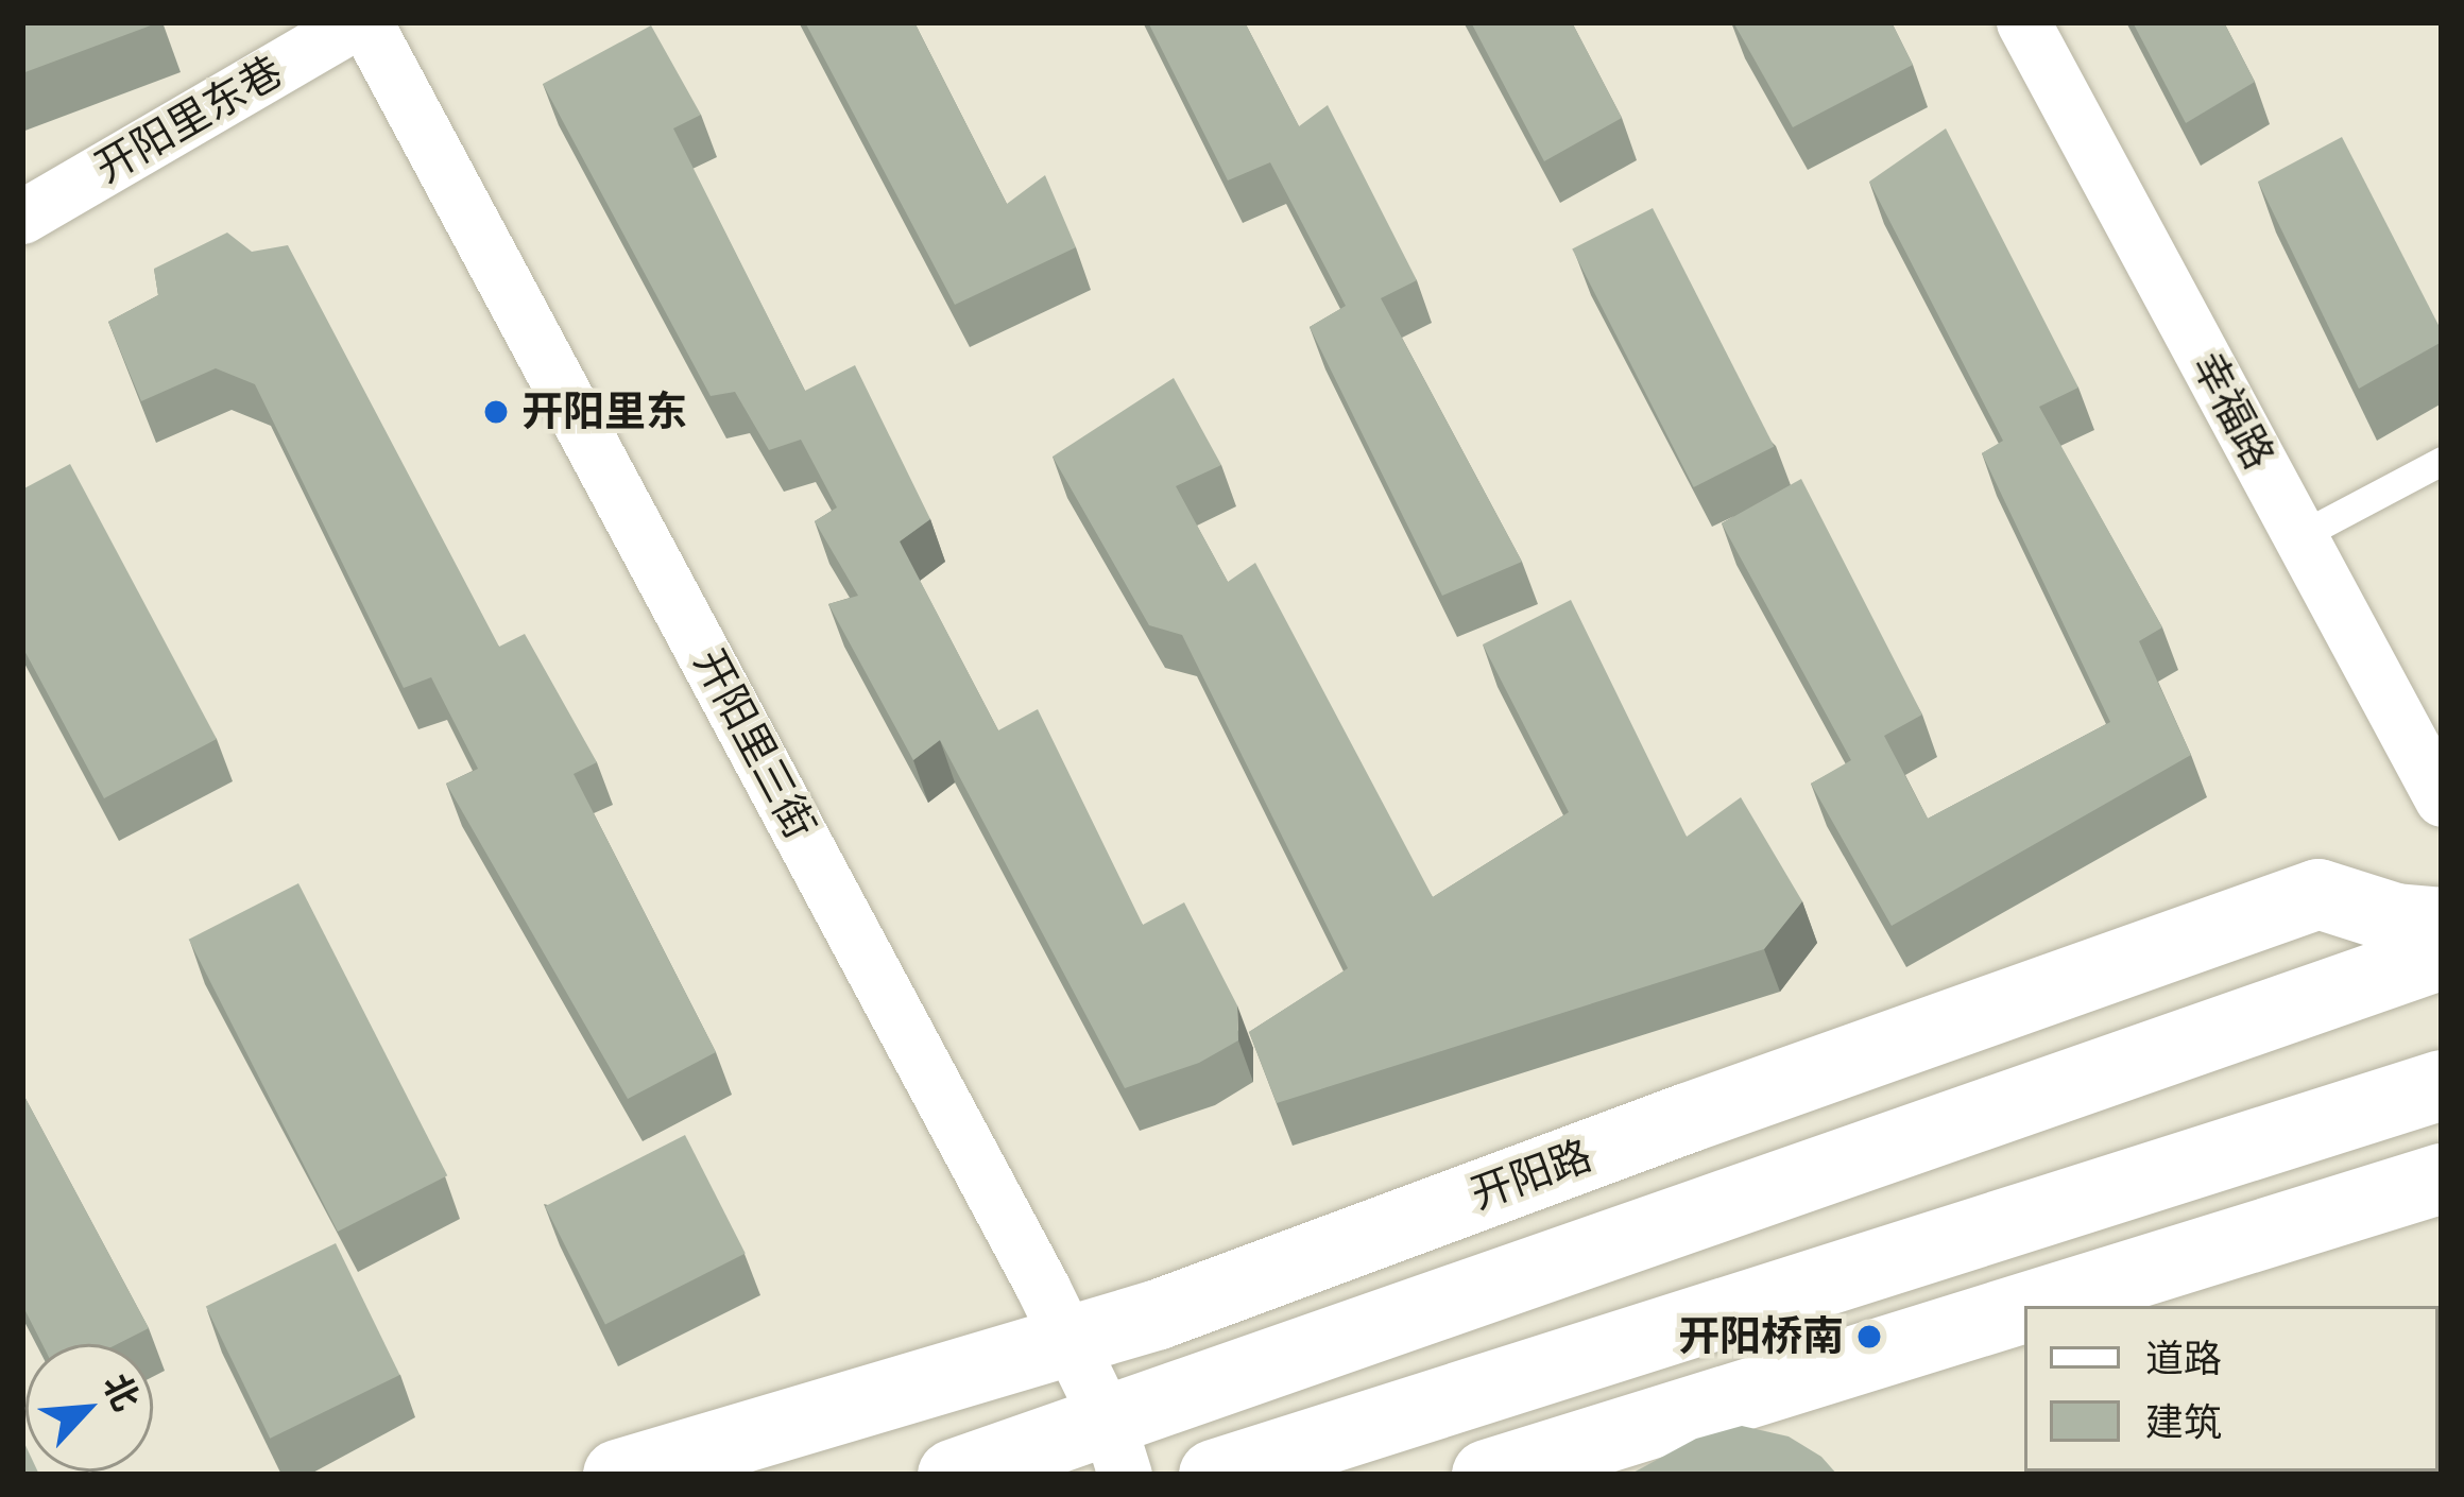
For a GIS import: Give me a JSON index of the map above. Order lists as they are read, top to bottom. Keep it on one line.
{"streets":{"street":["开阳里东巷","幸福路","开阳里三街","开阳路"]},"crossings":[["开阳里三街","开阳路"]],"places":["开阳里东","开阳桥南"],"legend":["道路","建筑"],"north":"top right"}
